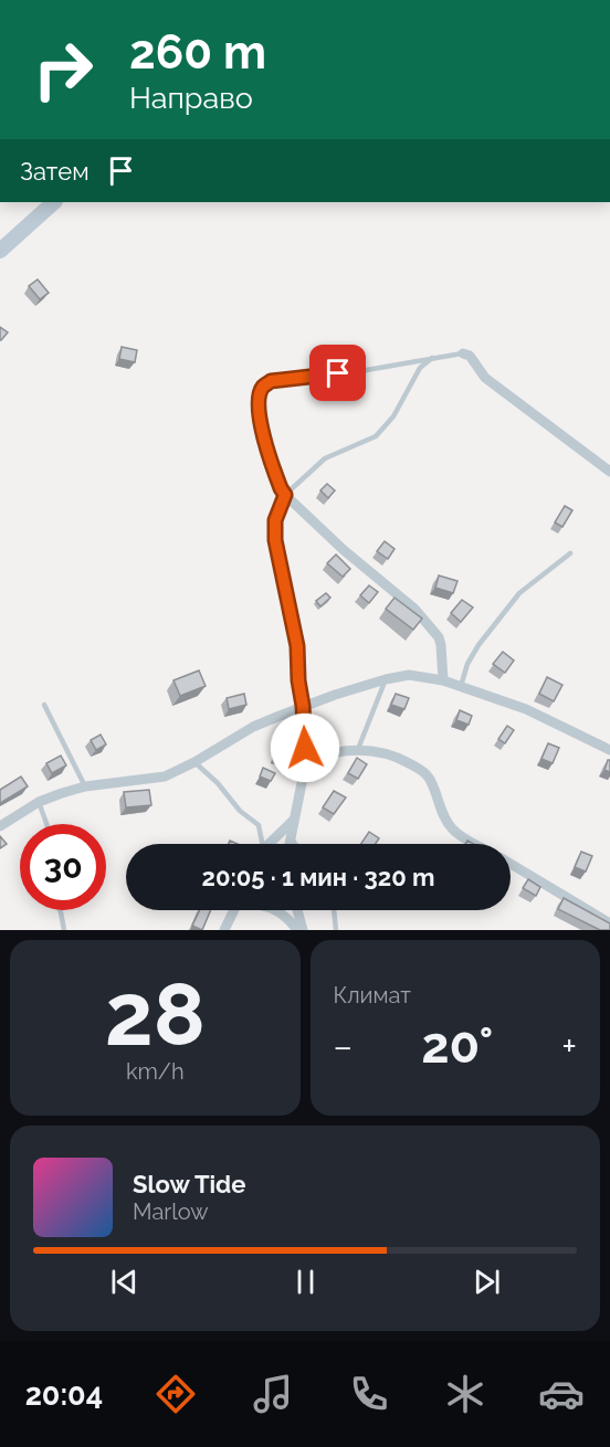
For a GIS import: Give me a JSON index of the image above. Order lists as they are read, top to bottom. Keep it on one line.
{"page":{"turn":["260 m","Направо"],"then":"Затем","limit":"30","trip":"20:05 · 1 мин · 320 m","tile":[["28","km/h"],"Климат"],"heat":["−","20°","+"],"song":["Slow Tide","Marlow"],"tabs":"20:04"}}
